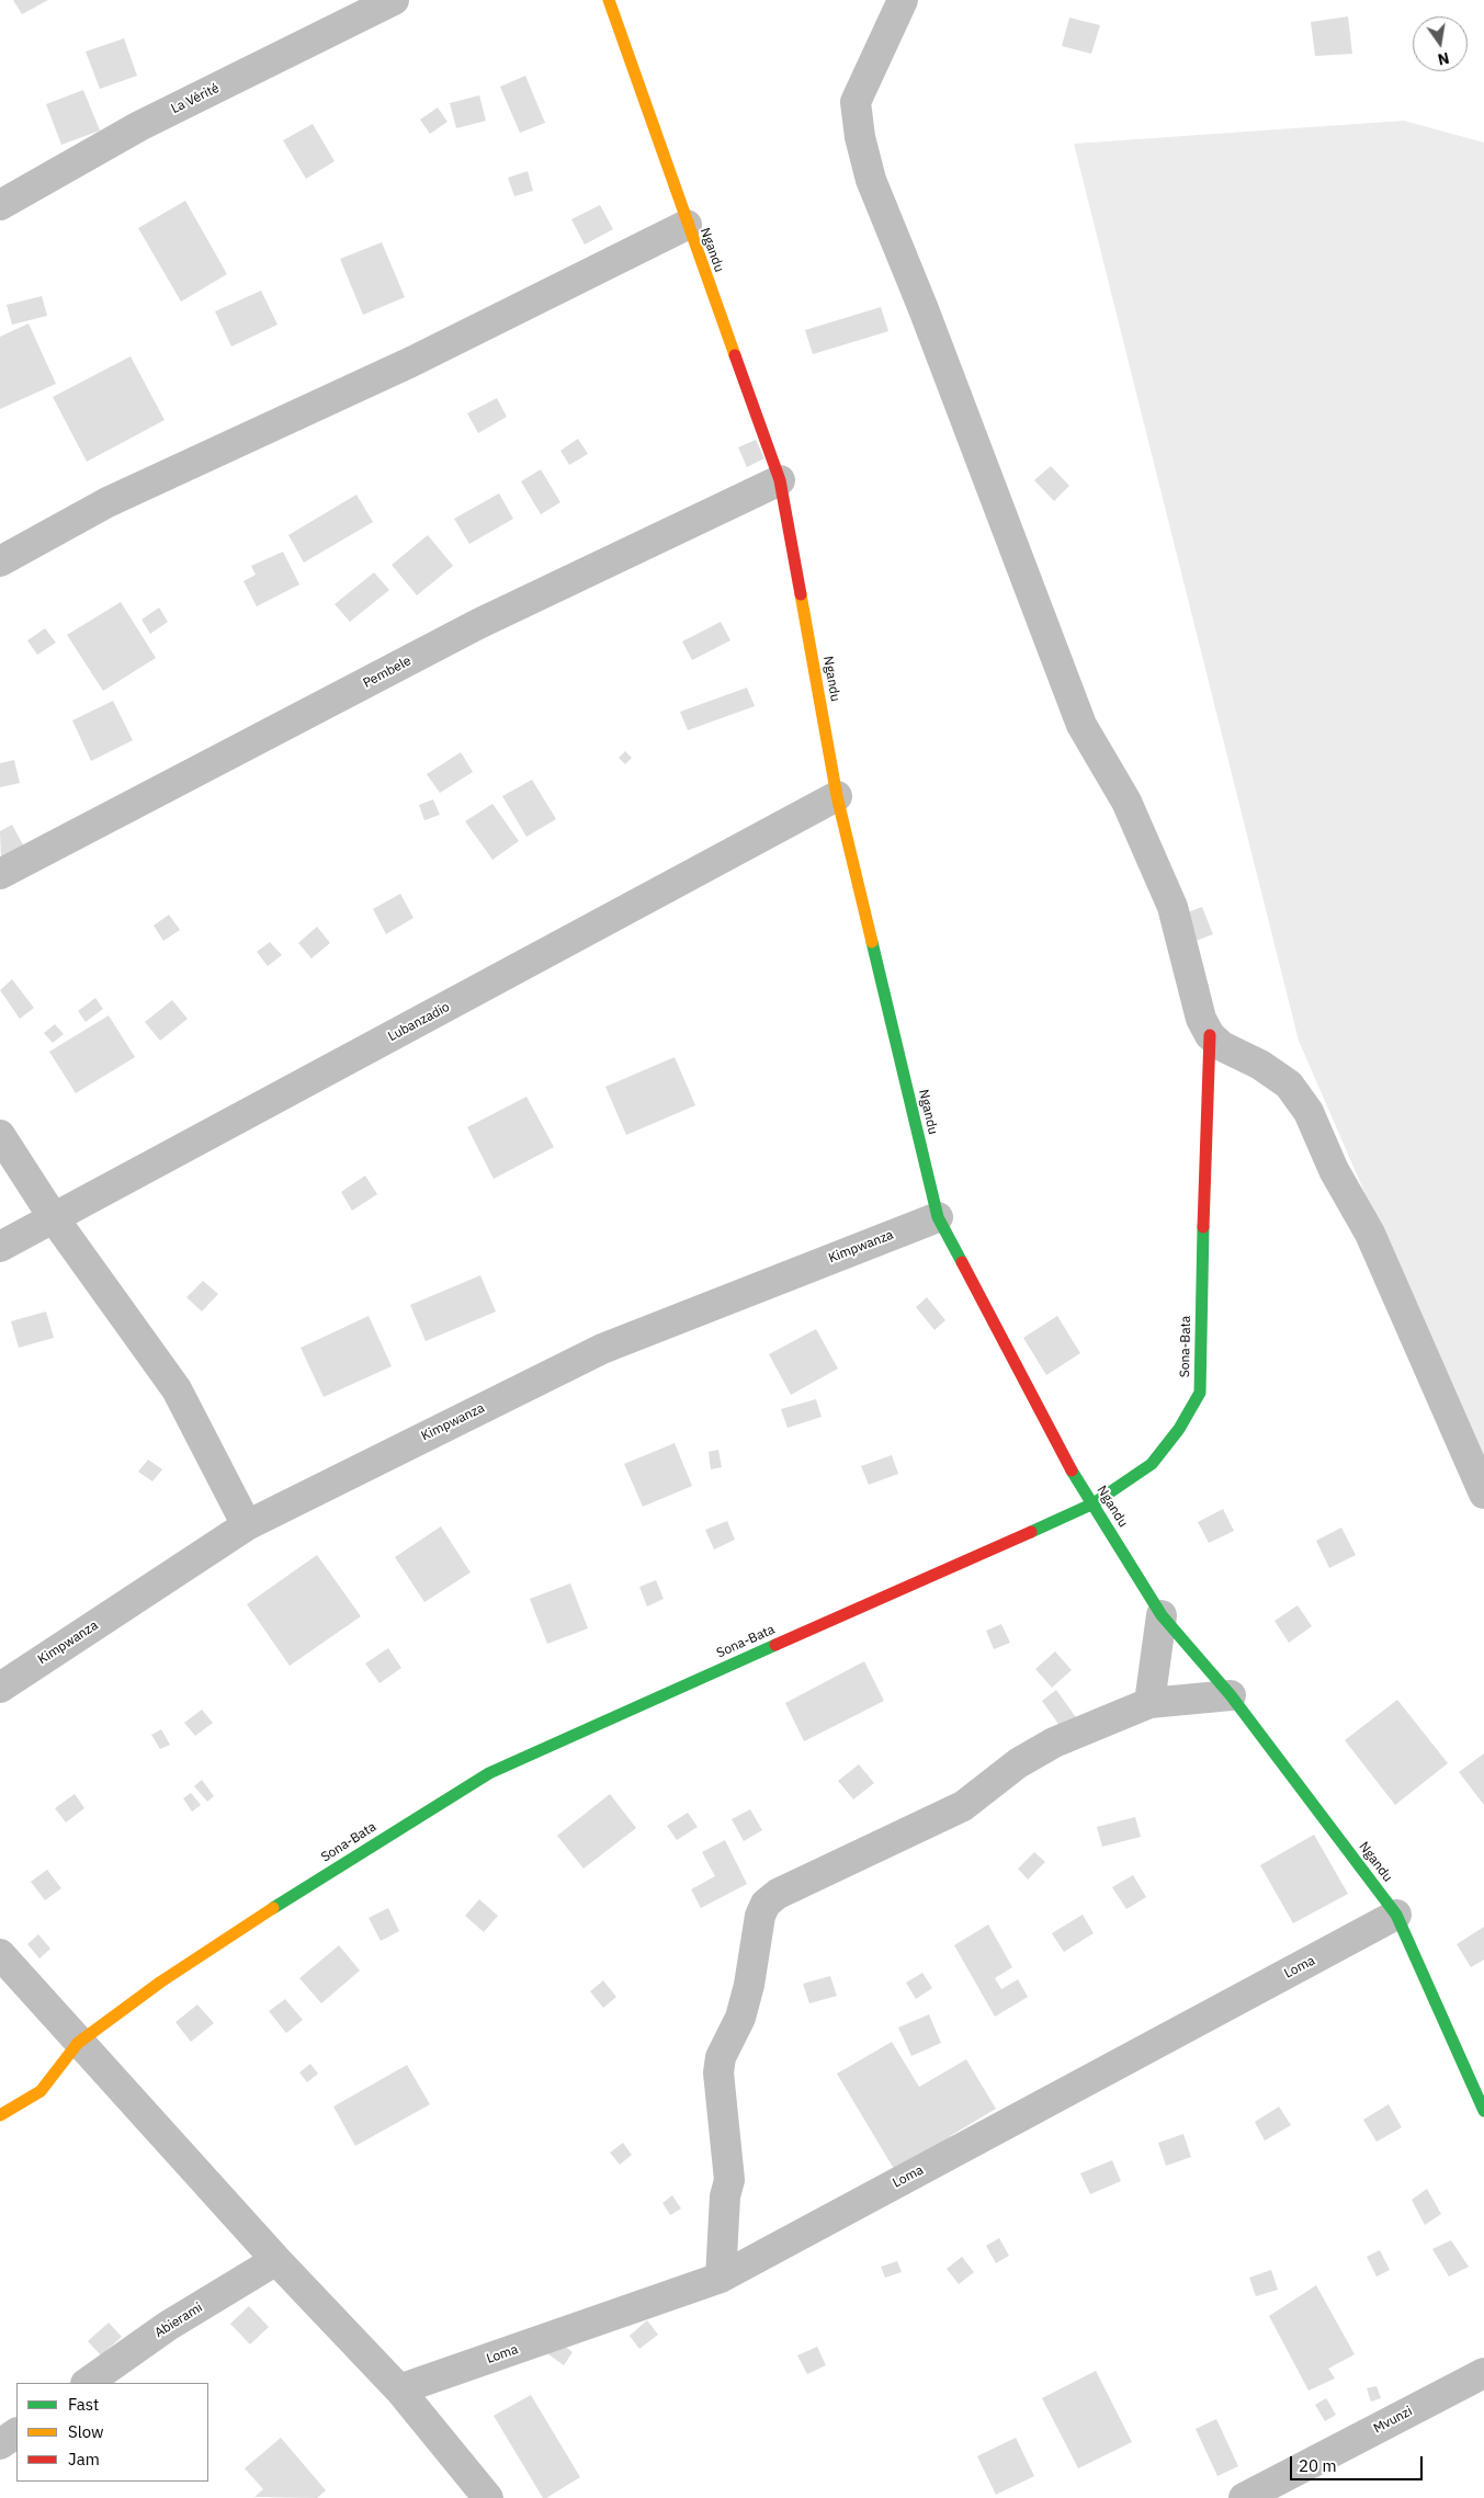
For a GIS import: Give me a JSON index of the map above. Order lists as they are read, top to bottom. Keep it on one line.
{"streets":{"street":["La Vérité","Ngandu","Pembele","Lubanzadio","Kimpwanza","Sona-Bata","Loma","Abierami","Mvunzi"]},"crossings":[["Ngandu","Pembele"],["Ngandu","Lubanzadio"],["Ngandu","Kimpwanza"],["Ngandu","Sona-Bata"],["Ngandu","Loma"]],"legend":["Fast","Slow","Jam"],"scale_bar":"20 m","north":"bottom"}
